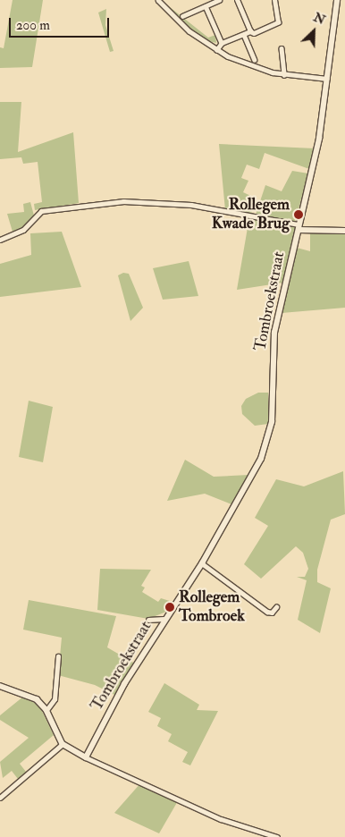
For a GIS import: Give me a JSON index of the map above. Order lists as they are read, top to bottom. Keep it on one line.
{"streets":{"street":["Tombroekstraat"]},"places":["Rollegem Kwade Brug","Rollegem Tombroek"],"scale_bar":"200 m","north":"top right"}
